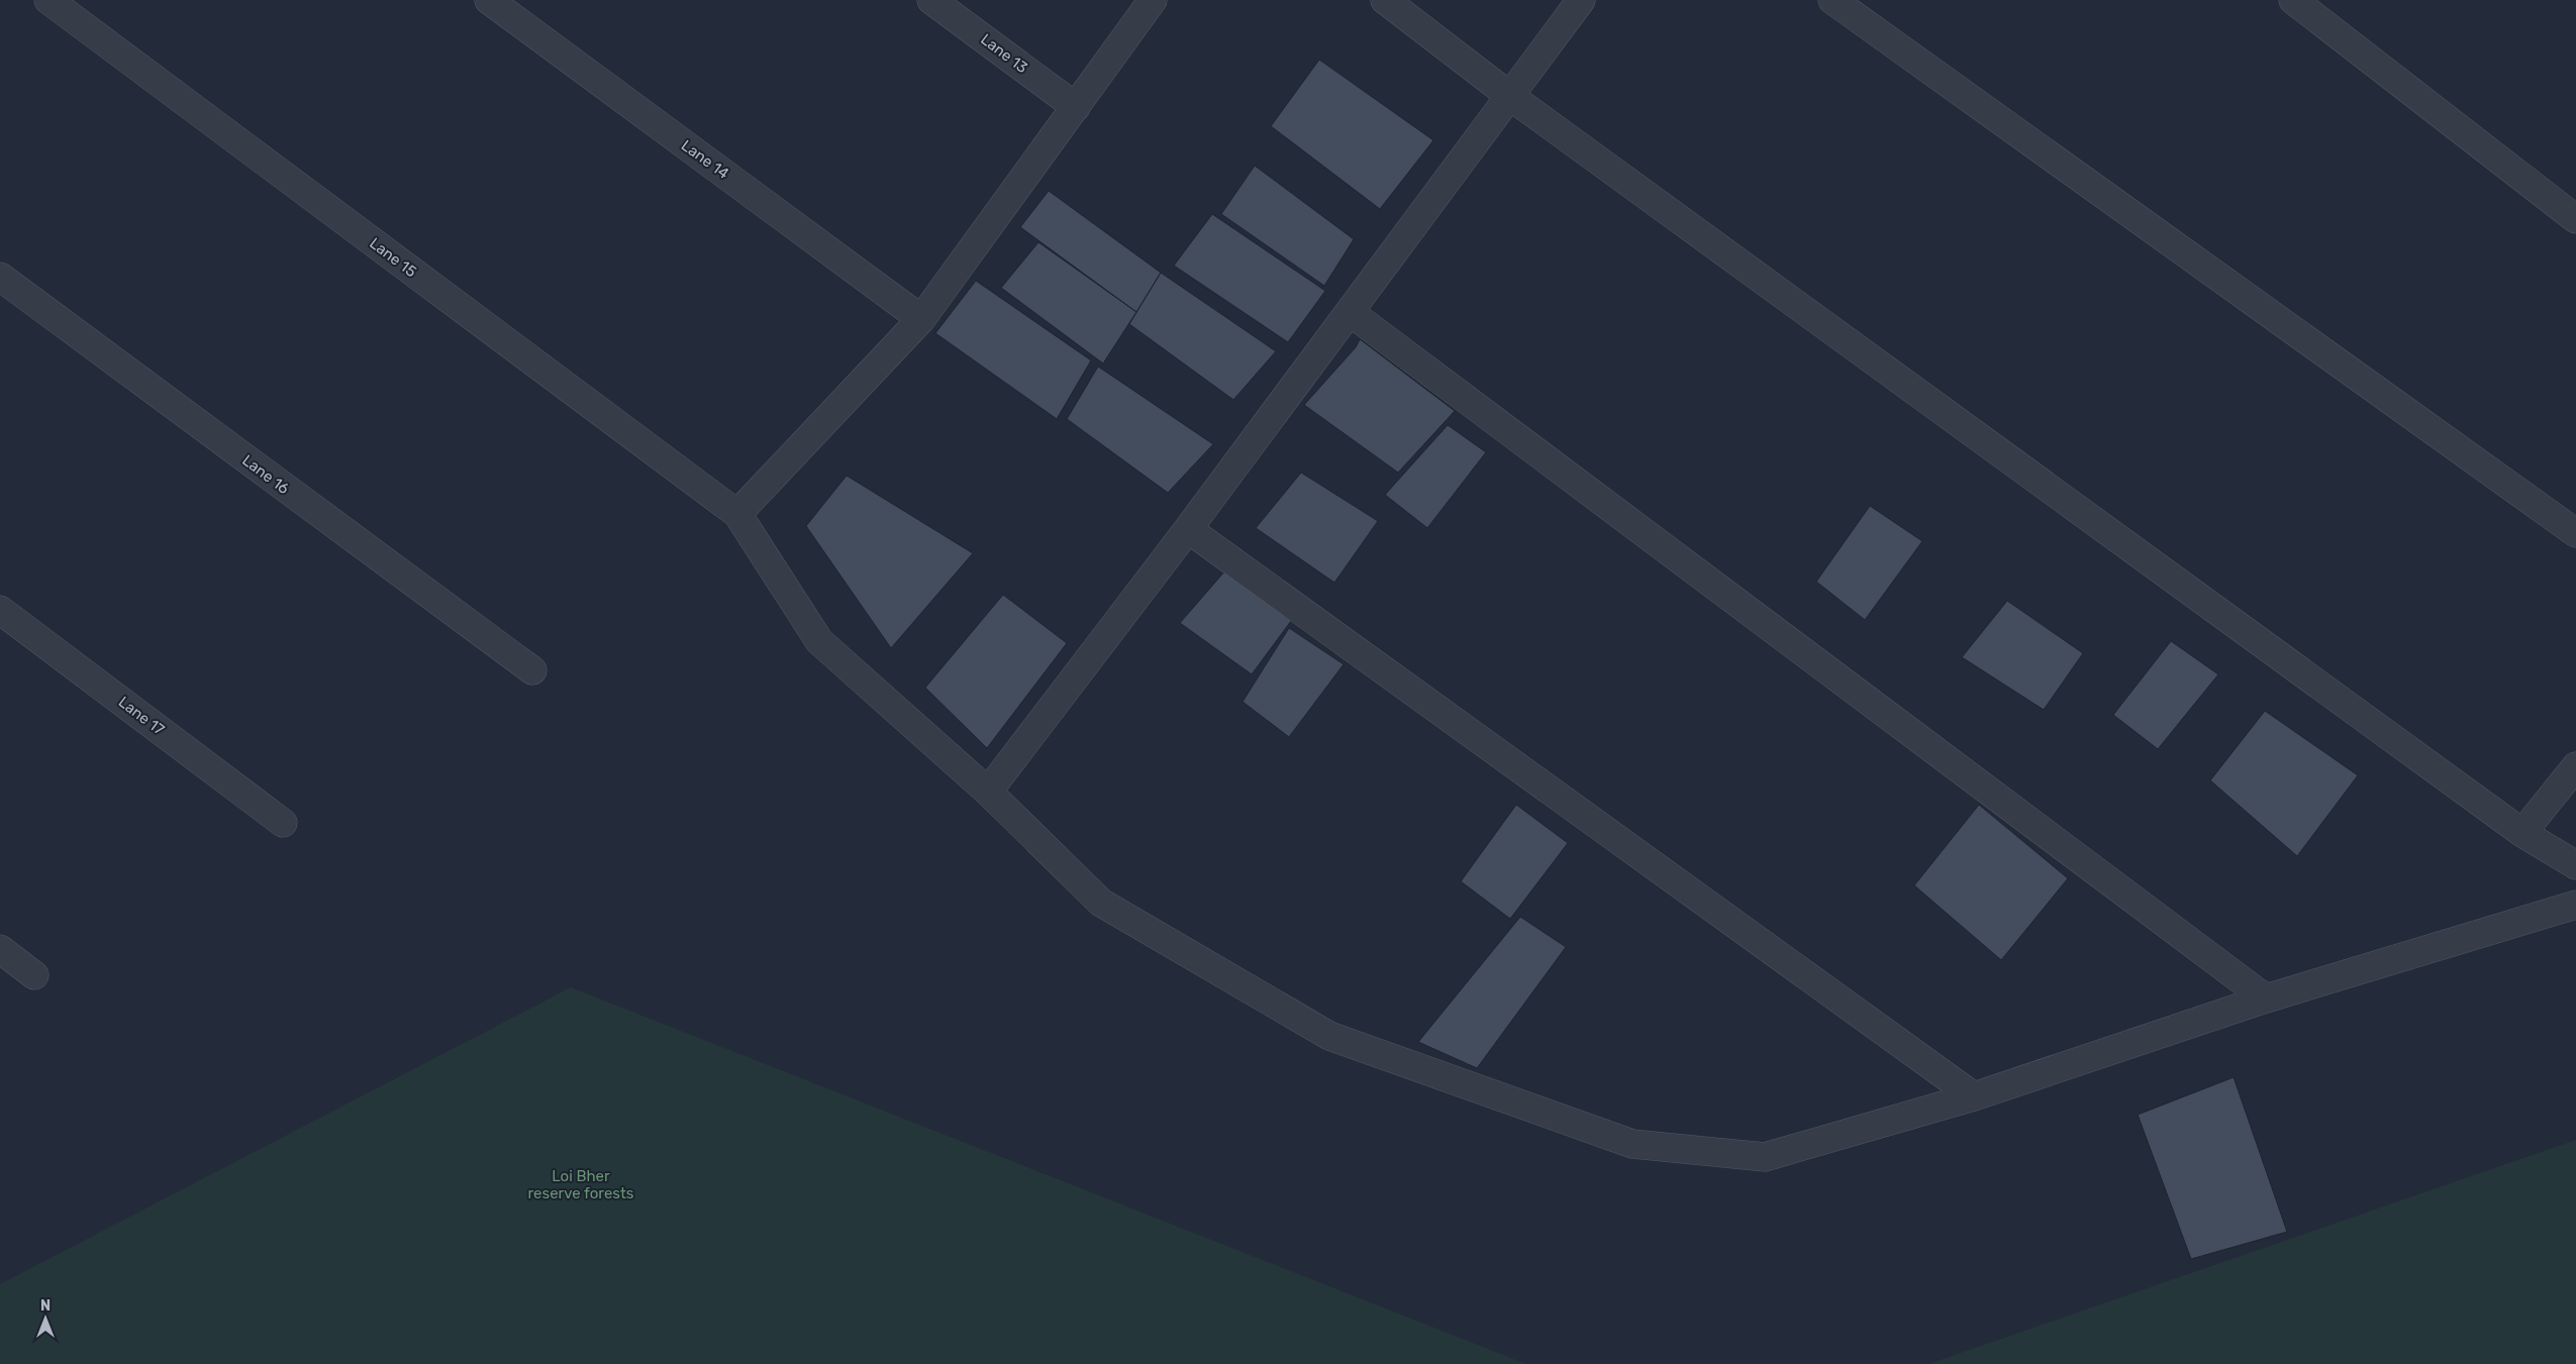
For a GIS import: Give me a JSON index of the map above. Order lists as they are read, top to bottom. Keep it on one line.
{"streets":{"street":["Lane 13","Lane 14","Lane 15","Lane 16","Lane 17"]},"parks":["Loi Bher reserve forests"],"north":"top"}
